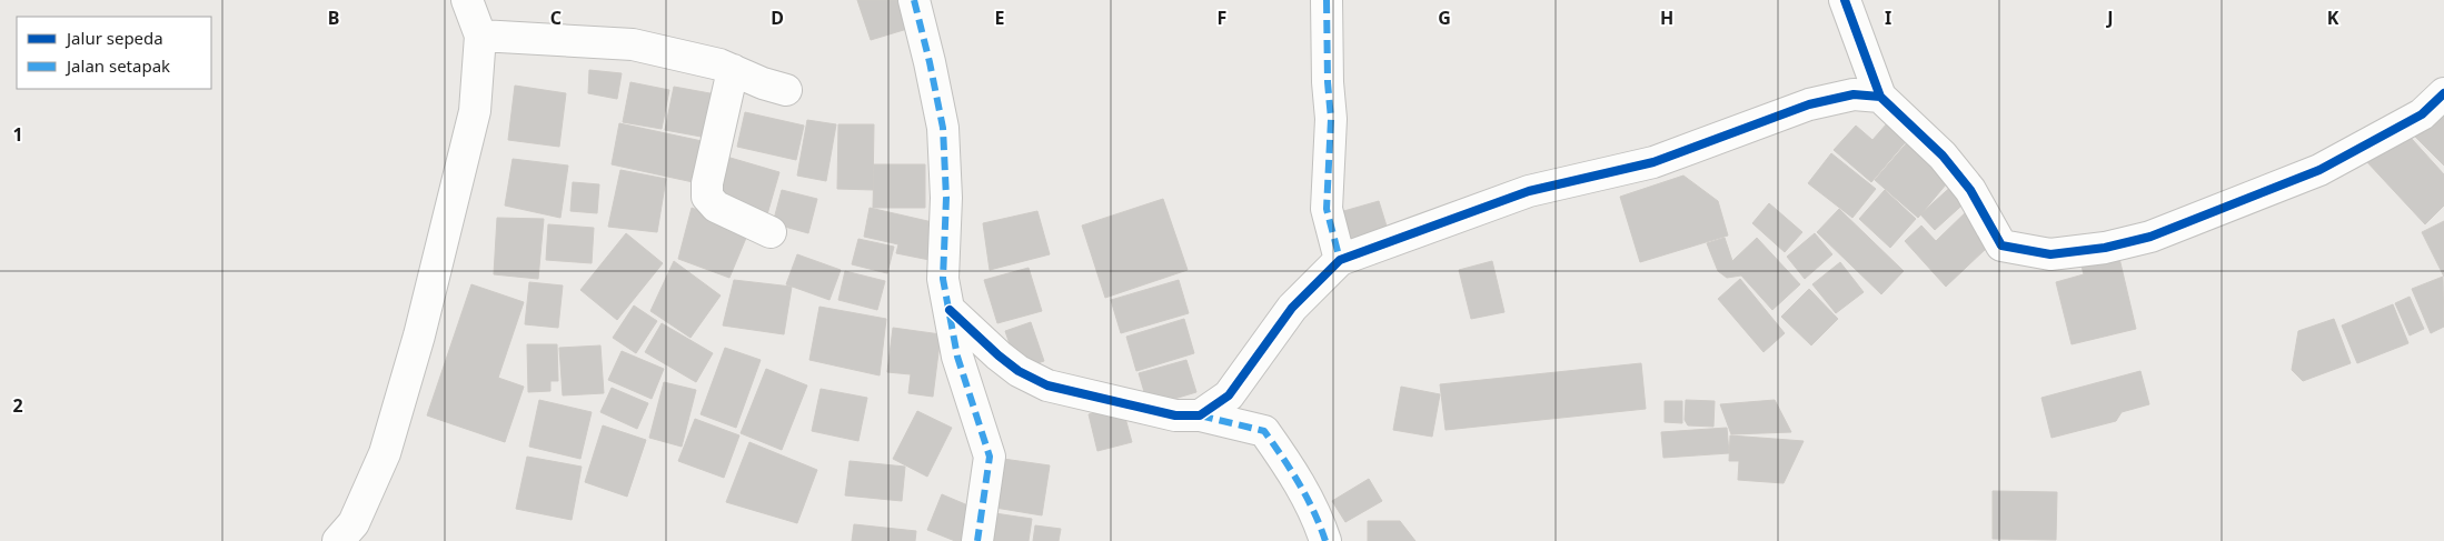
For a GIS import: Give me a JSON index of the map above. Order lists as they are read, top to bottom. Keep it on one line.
{"legend":["Jalur sepeda","Jalan setapak"],"grid":{"columns":["B","C","D","E","F","G","H","I","J","K"],"rows":["1","2"]}}
